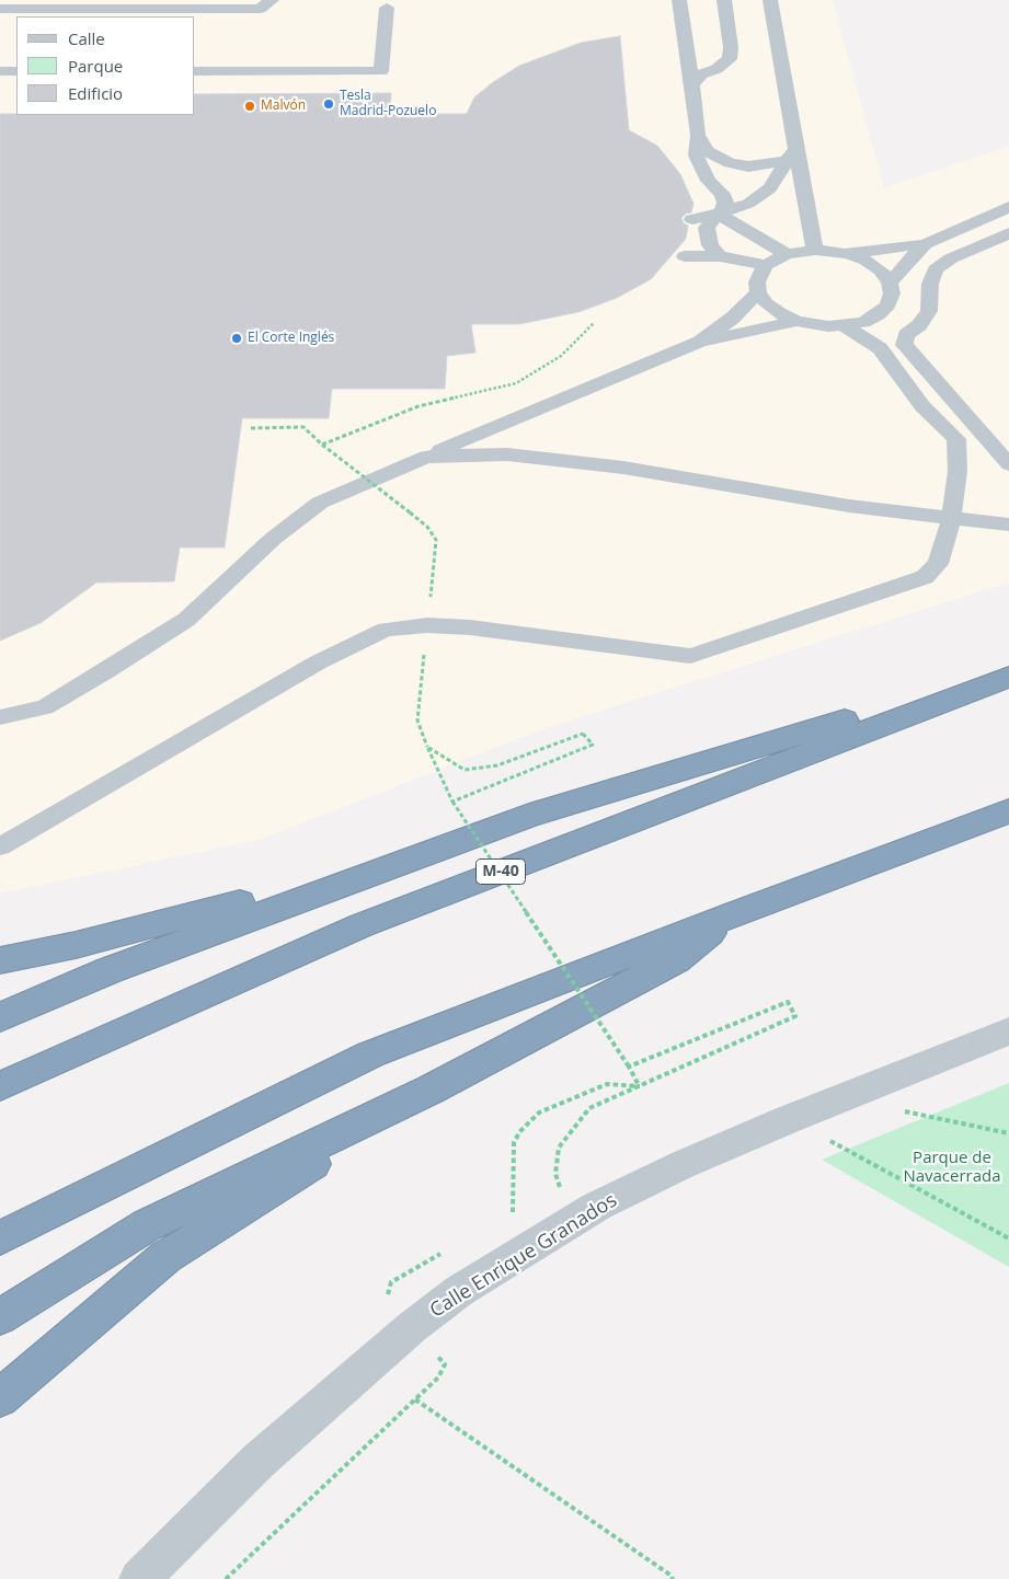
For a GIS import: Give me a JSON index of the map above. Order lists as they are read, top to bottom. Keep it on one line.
{"streets":{"highway":["M-40"],"street":["Calle Enrique Granados"]},"parks":["Parque de Navacerrada"],"places":["Tesla Madrid-Pozuelo","Malvón","El Corte Inglés"],"legend":["Calle","Parque","Edificio"]}
